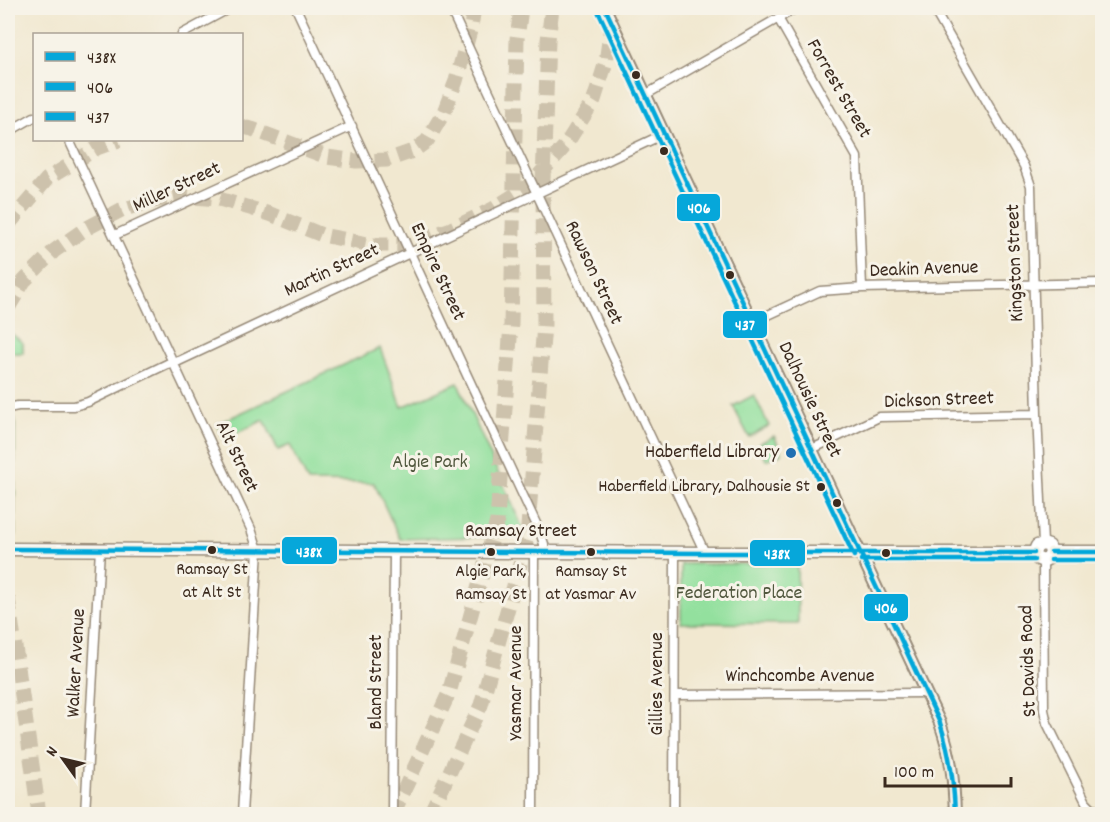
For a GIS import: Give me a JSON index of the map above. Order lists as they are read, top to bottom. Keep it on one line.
{"streets":{"main road":["Ramsay Street"],"street":["Forrest Street","Miller Street","Kingston Street","Deakin Avenue","Martin Street","Empire Street","Rawson Street","Dalhousie Street","Dickson Street","Alt Street","St Davids Road","Walker Avenue","Winchcombe Avenue","Bland Street","Yasmar Avenue","Gillies Avenue"]},"crossings":[["Forrest Street","Deakin Avenue"],["Miller Street","Empire Street"],["Miller Street","Alt Street"],["Kingston Street","Deakin Avenue"],["Kingston Street","Dickson Street"],["Kingston Street","Ramsay Street"],["Kingston Street","St Davids Road"],["Deakin Avenue","Dalhousie Street"],["Martin Street","Empire Street"],["Martin Street","Rawson Street"],["Martin Street","Dalhousie Street"],["Martin Street","Alt Street"],["Empire Street","Ramsay Street"],["Empire Street","Yasmar Avenue"],["Rawson Street","Ramsay Street"],["Dalhousie Street","Dickson Street"],["Dalhousie Street","Ramsay Street"],["Dalhousie Street","Winchcombe Avenue"],["Alt Street","Ramsay Street"],["Ramsay Street","St Davids Road"],["Ramsay Street","Walker Avenue"],["Ramsay Street","Bland Street"],["Ramsay Street","Yasmar Avenue"],["Ramsay Street","Gillies Avenue"],["Winchcombe Avenue","Gillies Avenue"]],"parks":["Algie Park","Federation Place"],"places":["Haberfield Library","Haberfield Library, Dalhousie St","Ramsay St at Alt St","Algie Park, Ramsay St","Ramsay St at Yasmar Av"],"lines":["transit line 406","transit line 437","transit line 438X"],"legend":["438X","406","437"],"scale_bar":"100 m","north":"top left"}
